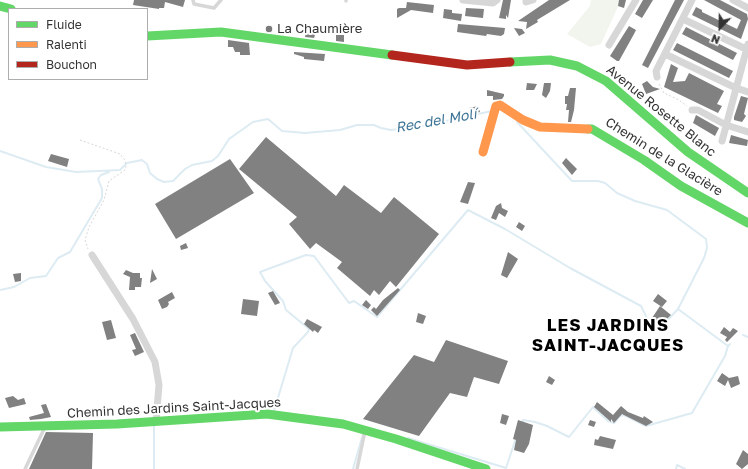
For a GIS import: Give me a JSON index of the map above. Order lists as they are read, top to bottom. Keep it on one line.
{"streets":{"street":["Avenue Rosette Blanc","Chemin de la Glacière","Chemin des Jardins Saint-Jacques"]},"districts":["LES JARDINS SAINT-JACQUES"],"water":["Rec del Molí"],"places":["La Chaumière"],"legend":["Fluide","Ralenti","Bouchon"],"north":"bottom"}
